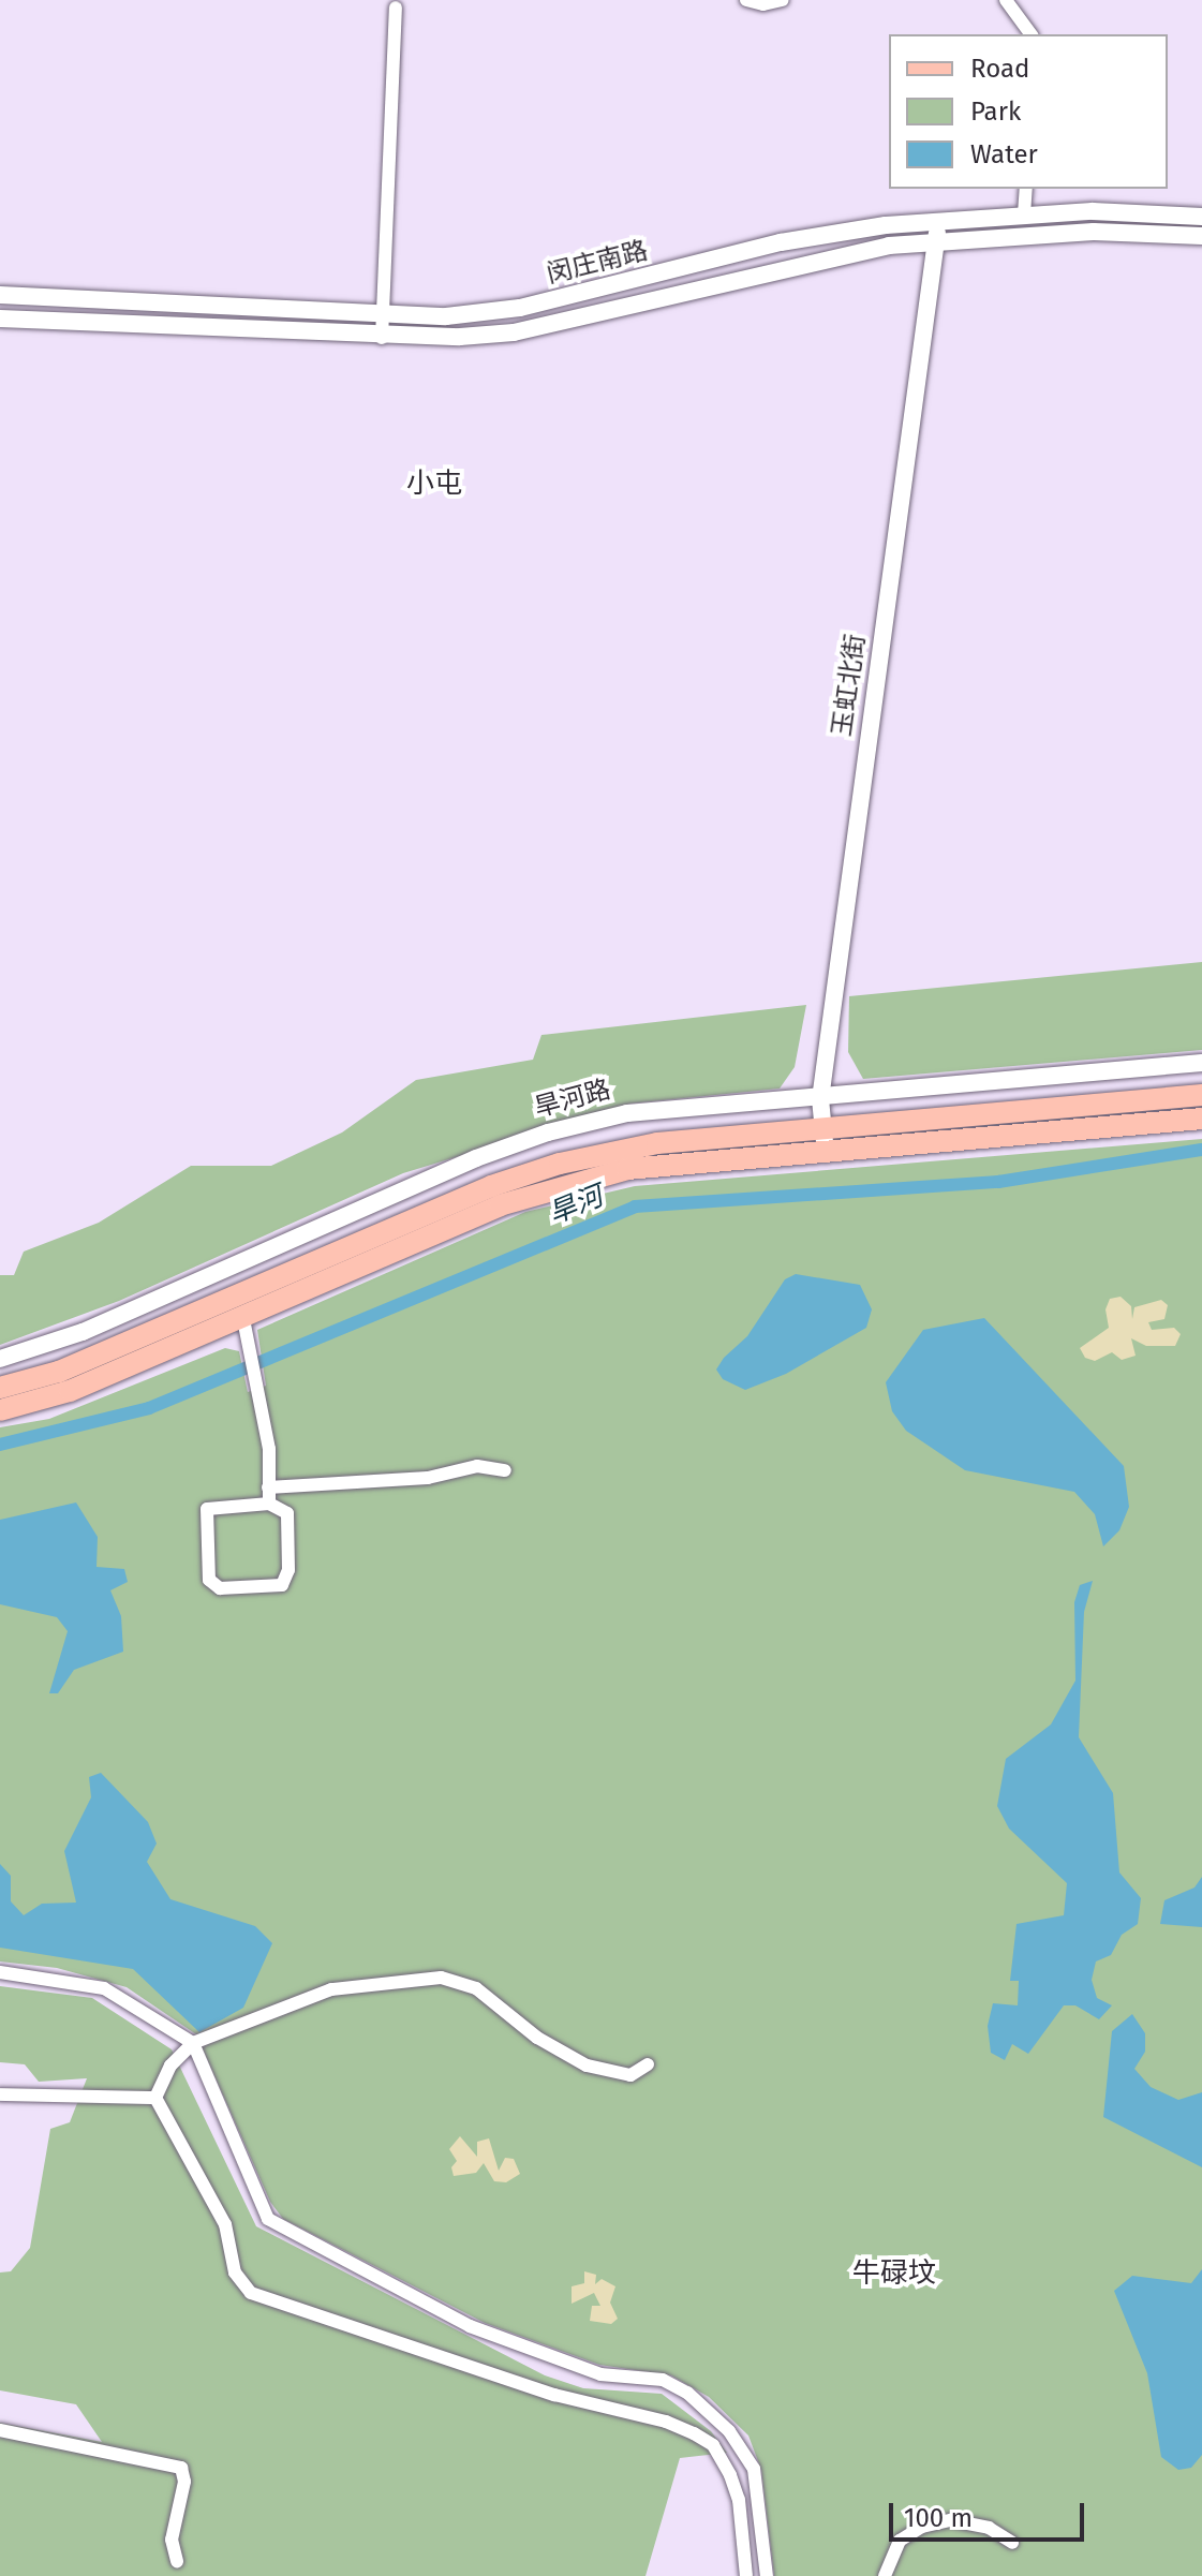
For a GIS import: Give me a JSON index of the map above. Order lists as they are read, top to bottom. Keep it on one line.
{"streets":{"street":["闵庄南路","玉虹北街","旱河路"]},"crossings":[["闵庄南路","玉虹北街"],["玉虹北街","旱河路"]],"districts":["小屯","牛碌坟"],"water":["旱河"],"legend":["Road","Park","Water"],"scale_bar":"100 m"}
